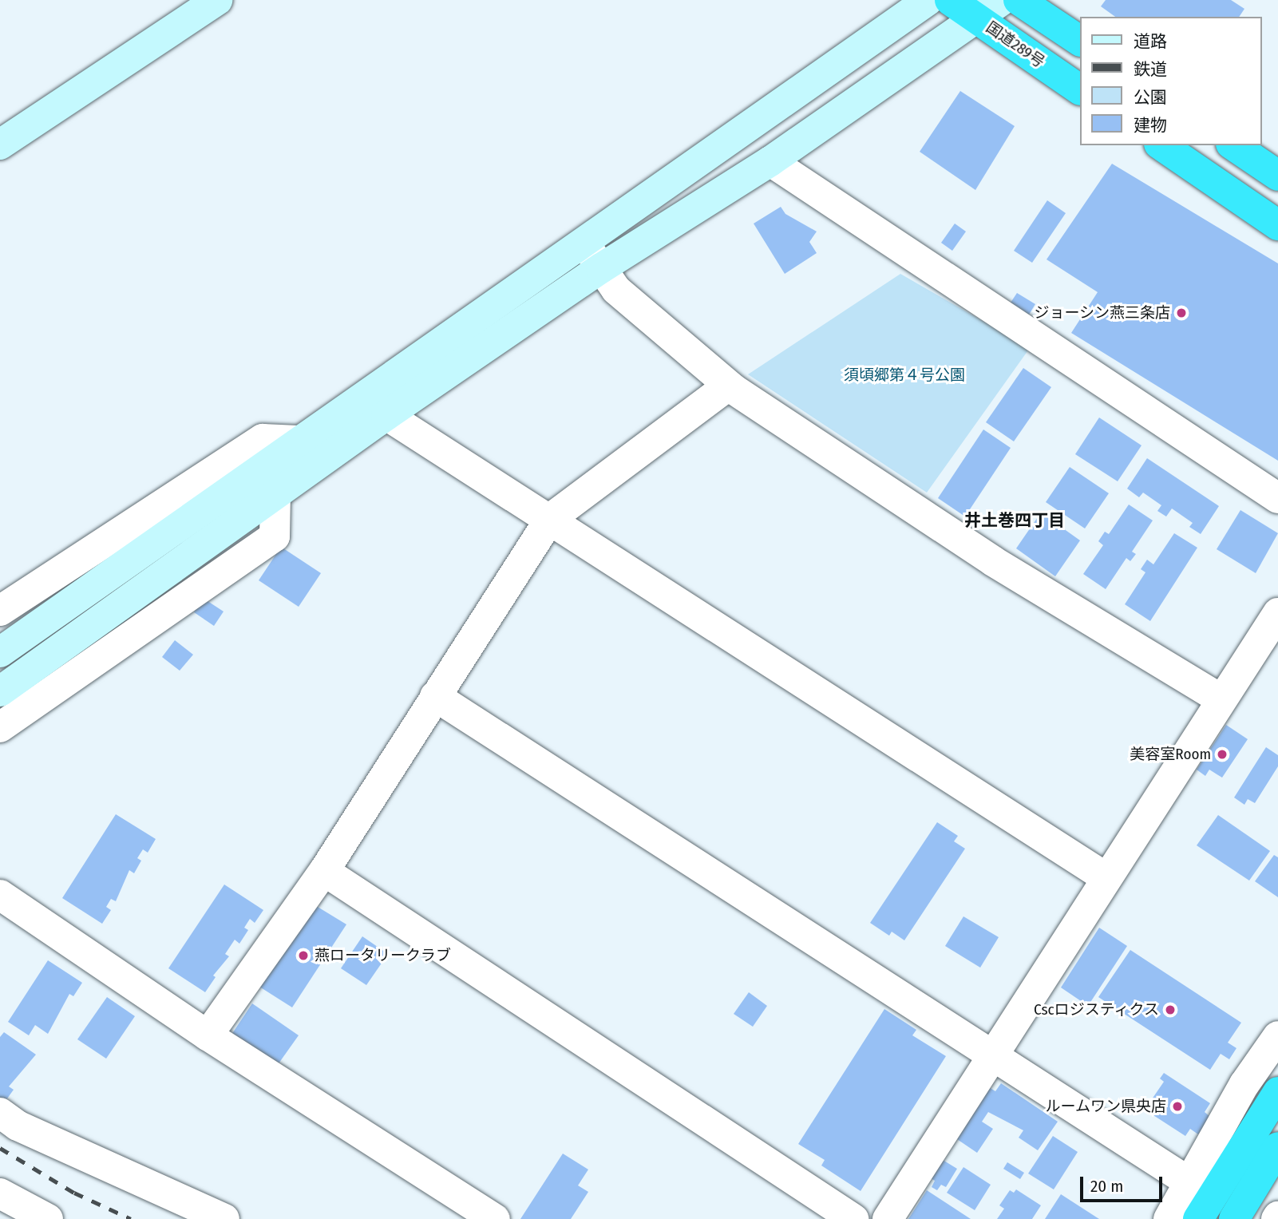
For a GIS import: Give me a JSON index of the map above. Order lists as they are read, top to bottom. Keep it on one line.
{"streets":{"highway":["国道289号"]},"districts":["井土巻四丁目"],"parks":["須頃郷第４号公園"],"places":["ジョーシン燕三条店","美容室Room","燕ロータリークラブ","Cscロジスティクス","ルームワン県央店"],"legend":["道路","鉄道","公園","建物"],"scale_bar":"20 m"}
